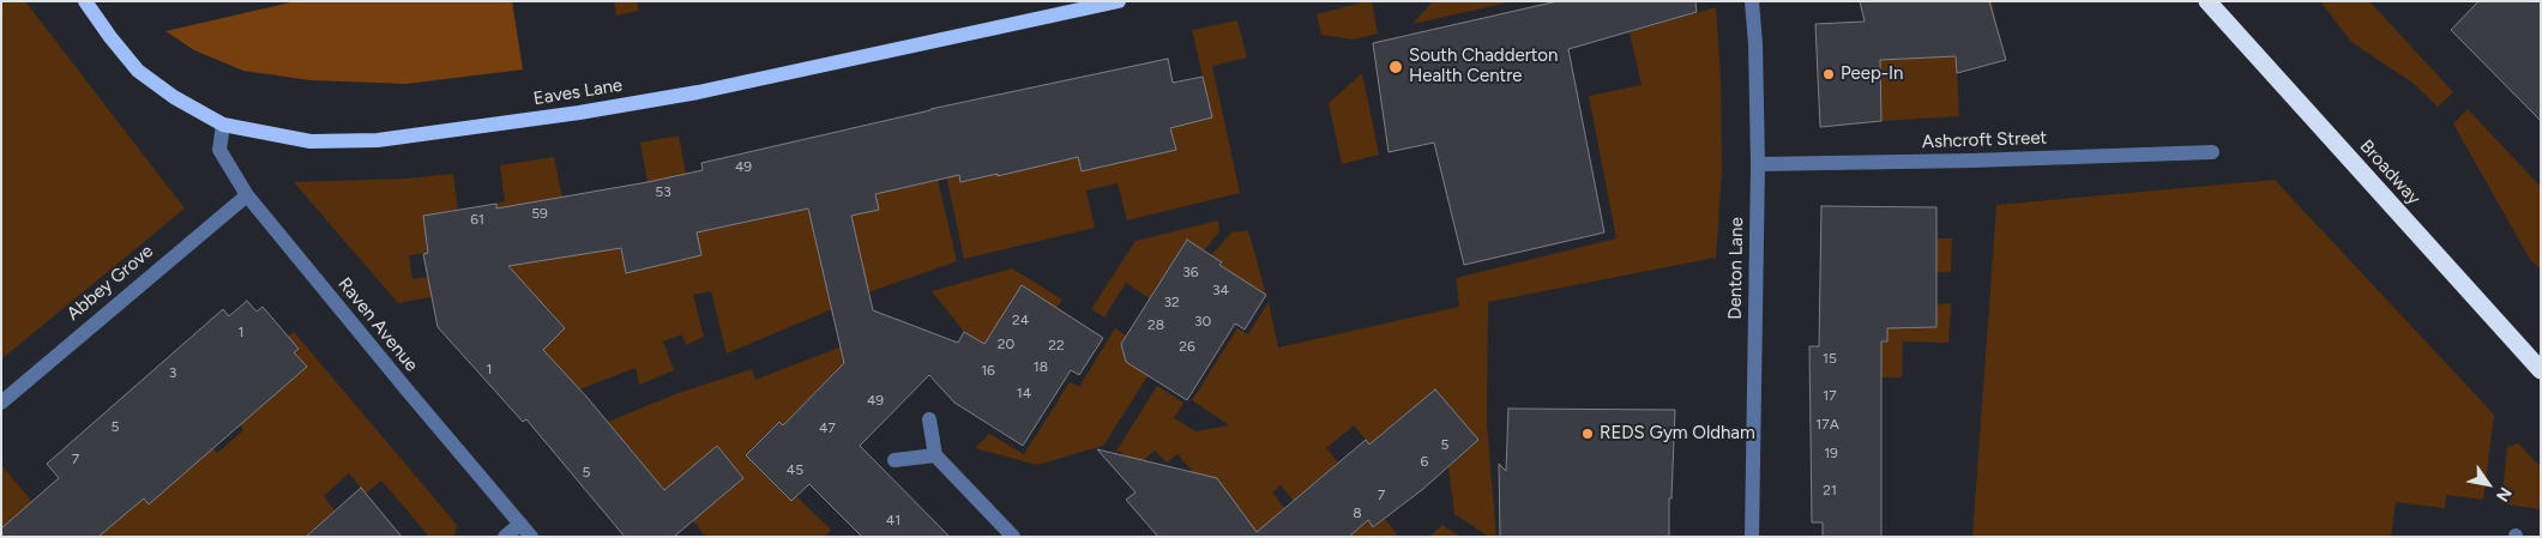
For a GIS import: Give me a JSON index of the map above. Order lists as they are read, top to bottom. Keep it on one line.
{"streets":{"highway":["Broadway"],"main road":["Eaves Lane"],"street":["Ashcroft Street","Denton Lane","Abbey Grove","Raven Avenue"]},"crossings":[["Eaves Lane","Raven Avenue"],["Ashcroft Street","Denton Lane"],["Abbey Grove","Raven Avenue"]],"places":["South Chadderton Health Centre","Peep-In","REDS Gym Oldham"],"house_numbers":["49","53","59","61","36","34","32","24","30","28","1","20","22","26","15","18","1","16","3","14","17","49","17A","5","47","5","19","7","6","45","5","21","7","8","41"],"north":"bottom right"}
